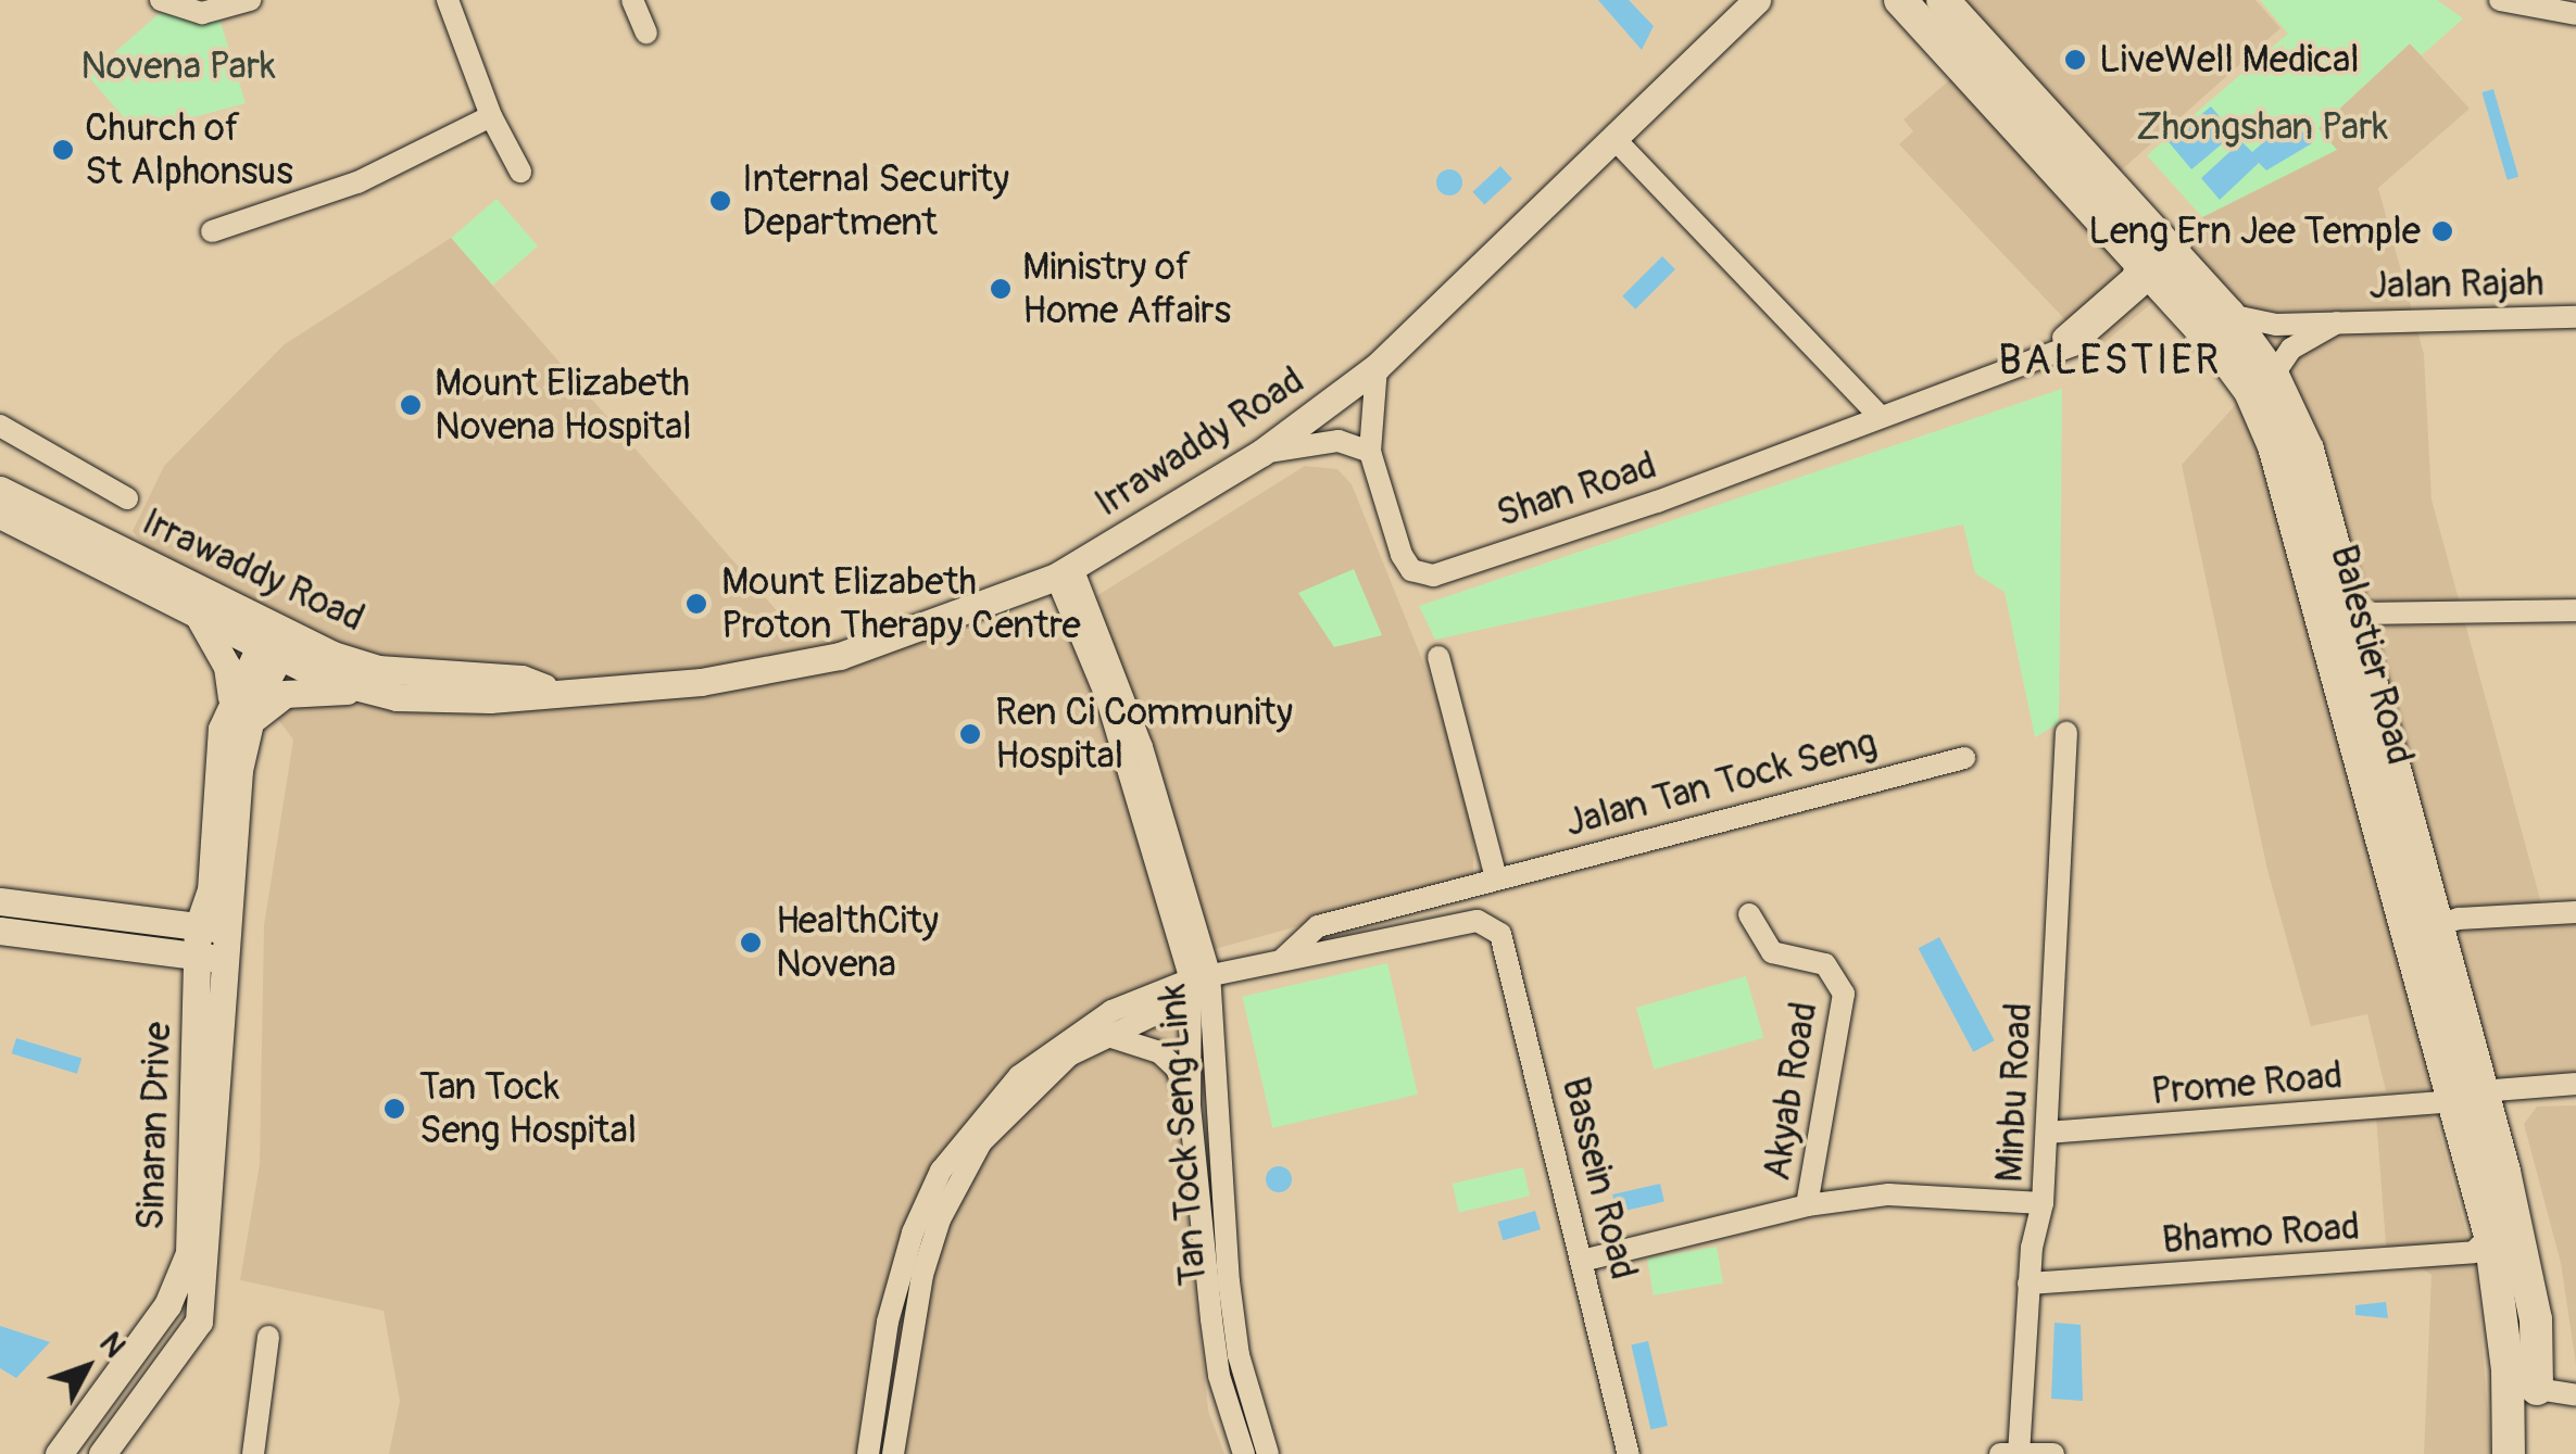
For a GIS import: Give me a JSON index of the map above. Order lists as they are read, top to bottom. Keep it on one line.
{"streets":{"main road":["Balestier Road"],"street":["Jalan Rajah","Irrawaddy Road","Shan Road","Jalan Tan Tock Seng","Prome Road","Akyab Road","Minbu Road","Sinaran Drive","Tan Tock Seng Link","Bassein Road","Bhamo Road"]},"crossings":[["Jalan Rajah","Balestier Road"],["Irrawaddy Road","Shan Road"],["Irrawaddy Road","Sinaran Drive"],["Irrawaddy Road","Tan Tock Seng Link"],["Shan Road","Balestier Road"],["Balestier Road","Prome Road"],["Balestier Road","Bhamo Road"],["Jalan Tan Tock Seng","Tan Tock Seng Link"],["Jalan Tan Tock Seng","Bassein Road"],["Prome Road","Minbu Road"],["Akyab Road","Minbu Road"],["Akyab Road","Bassein Road"],["Minbu Road","Bhamo Road"]],"districts":["BALESTIER"],"parks":["Novena Park","Zhongshan Park"],"places":["LiveWell Medical","Church of St Alphonsus","Internal Security Department","Leng Ern Jee Temple","Ministry of Home Affairs","Mount Elizabeth Novena Hospital","Mount Elizabeth Proton Therapy Centre","Ren Ci Community Hospital","HealthCity Novena","Tan Tock Seng Hospital"],"north":"top right"}
